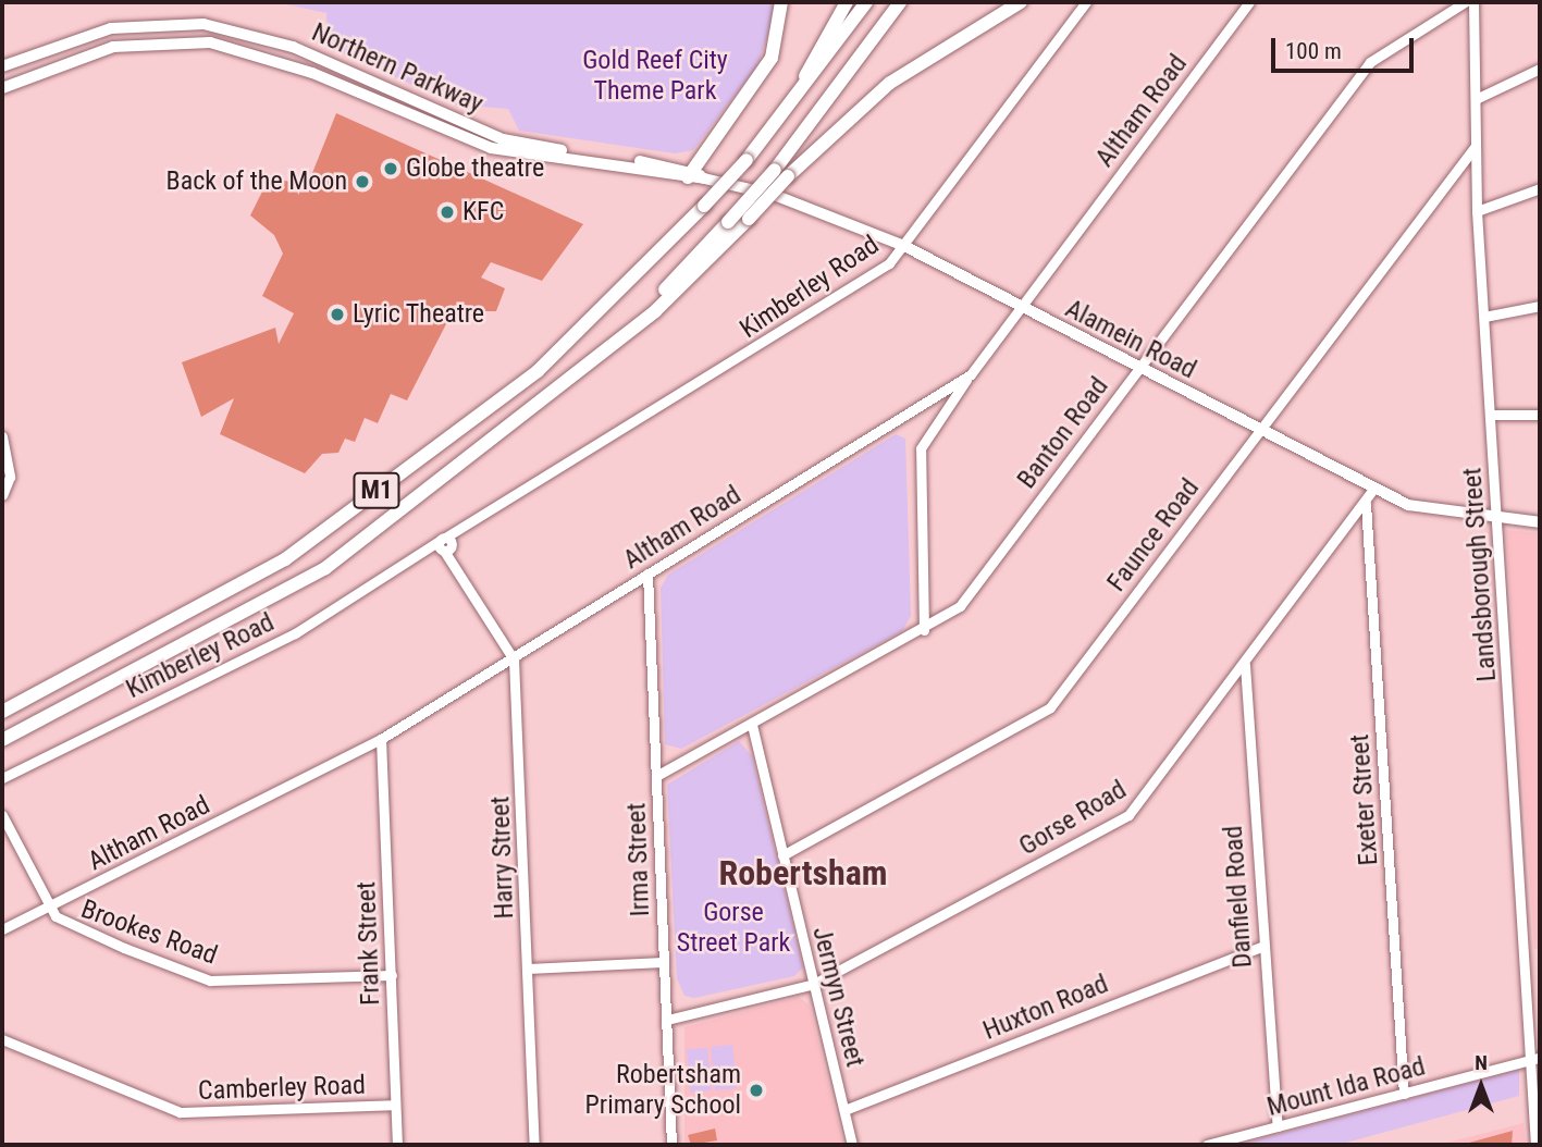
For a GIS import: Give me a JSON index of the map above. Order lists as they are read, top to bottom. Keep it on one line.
{"streets":{"highway":["M1"],"main road":["Northern Parkway","Alamein Road"],"street":["Altham Road","Kimberley Road","Banton Road","Faunce Road","Landsborough Street","Exeter Street","Gorse Road","Harry Street","Irma Street","Danfield Road","Brookes Road","Frank Street","Jermyn Street","Huxton Road","Mount Ida Road","Camberley Road"]},"crossings":[["Northern Parkway","Alamein Road"],["Altham Road","Alamein Road"],["Altham Road","Harry Street"],["Altham Road","Irma Street"],["Altham Road","Brookes Road"],["Altham Road","Frank Street"],["Kimberley Road","Alamein Road"],["Kimberley Road","Harry Street"],["Alamein Road","Banton Road"],["Alamein Road","Faunce Road"],["Alamein Road","Landsborough Street"],["Alamein Road","Gorse Road"],["Banton Road","Irma Street"],["Banton Road","Jermyn Street"],["Faunce Road","Landsborough Street"],["Faunce Road","Jermyn Street"],["Landsborough Street","Mount Ida Road"],["Exeter Street","Gorse Road"],["Exeter Street","Mount Ida Road"],["Gorse Road","Irma Street"],["Gorse Road","Danfield Road"],["Gorse Road","Jermyn Street"],["Danfield Road","Huxton Road"],["Danfield Road","Mount Ida Road"],["Brookes Road","Frank Street"],["Frank Street","Camberley Road"],["Jermyn Street","Huxton Road"]],"districts":["Robertsham"],"parks":["Gold Reef City Theme Park","Gorse Street Park"],"places":["Globe theatre","Back of the Moon","KFC","Lyric Theatre","Robertsham Primary School"],"scale_bar":"100 m","north":"top"}
